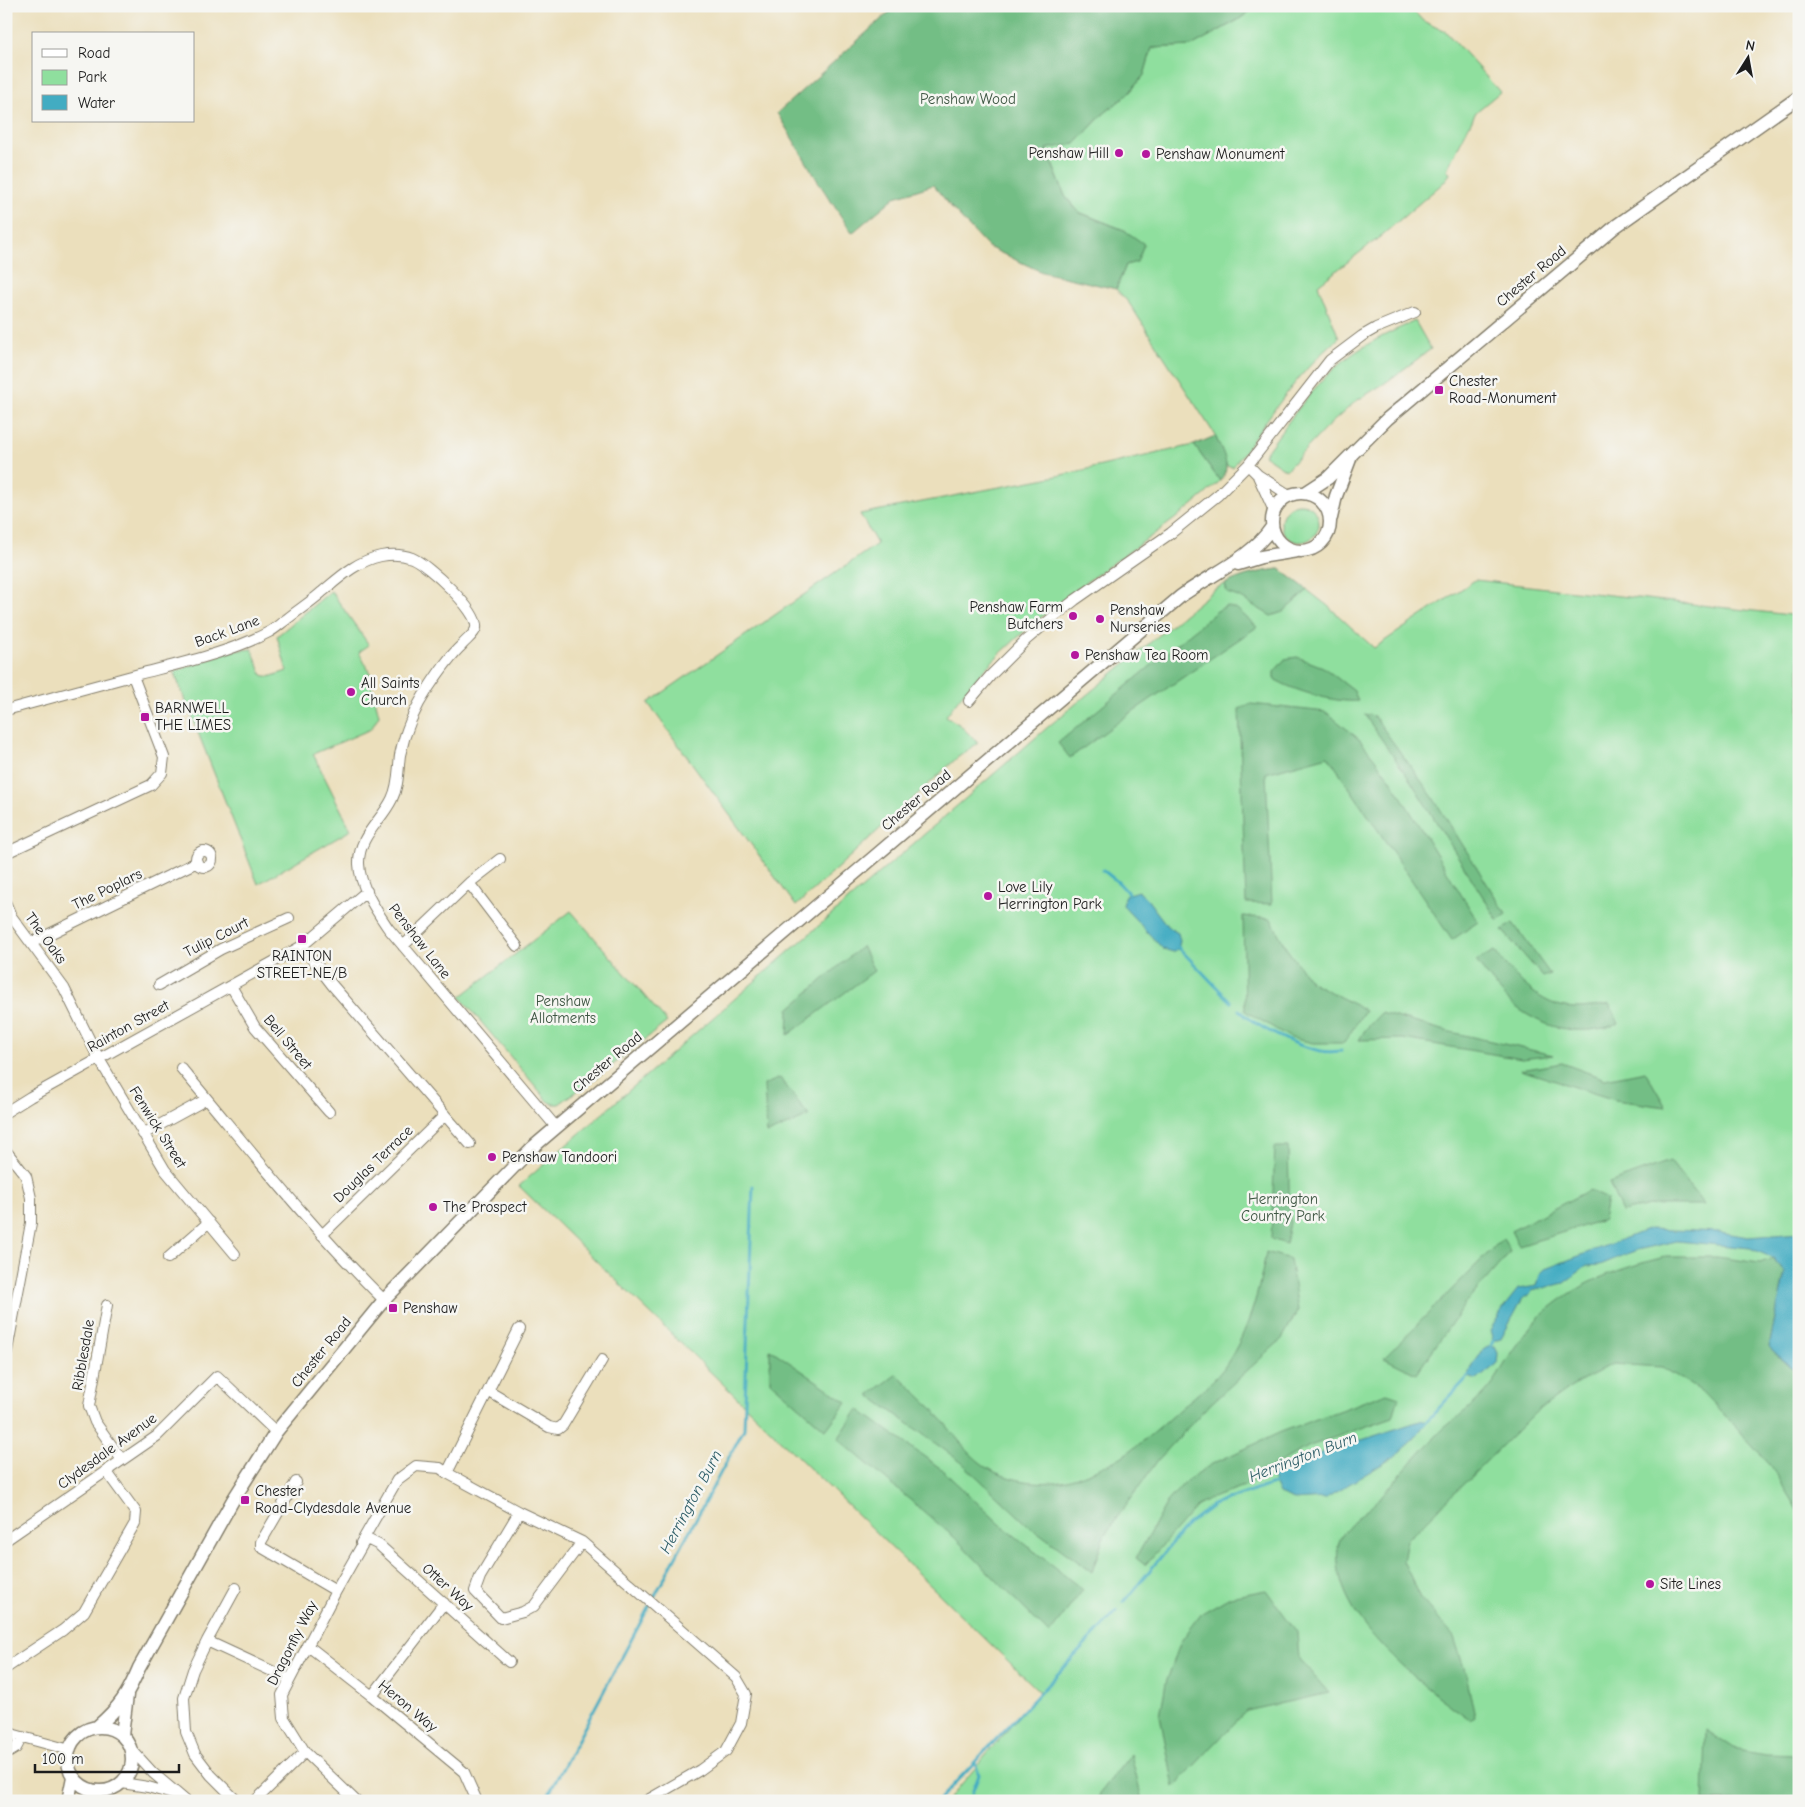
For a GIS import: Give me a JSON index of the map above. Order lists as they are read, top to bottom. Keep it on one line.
{"streets":{"main road":["Chester Road"],"street":["Back Lane","The Poplars","Tulip Court","The Oaks","Penshaw Lane","Rainton Street","Bell Street","Fenwick Street","Douglas Terrace","Ribblesdale","Clydesdale Avenue","Otter Way","Dragonfly Way","Heron Way"]},"crossings":[["Chester Road","Penshaw Lane"],["Chester Road","Clydesdale Avenue"],["Back Lane","Penshaw Lane"],["The Poplars","The Oaks"],["The Oaks","Rainton Street"],["The Oaks","Fenwick Street"],["Penshaw Lane","Rainton Street"],["Rainton Street","Bell Street"],["Rainton Street","Fenwick Street"],["Ribblesdale","Clydesdale Avenue"],["Otter Way","Dragonfly Way"],["Dragonfly Way","Heron Way"]],"water":["Herrington Burn"],"parks":["Penshaw Wood","Penshaw Allotments","Herrington Country Park"],"places":{"other":["Penshaw Hill","Penshaw Monument","Penshaw Farm Butchers","Penshaw Nurseries","Penshaw Tea Room","All Saints Church","Love Lily Herrington Park","Penshaw Tandoori","The Prospect","Site Lines"],"transit":["Chester Road-Monument","BARNWELL THE LIMES","RAINTON STREET-NE/B","Penshaw","Chester Road-Clydesdale Avenue"]},"legend":["Road","Park","Water"],"scale_bar":"100 m","north":"top"}
